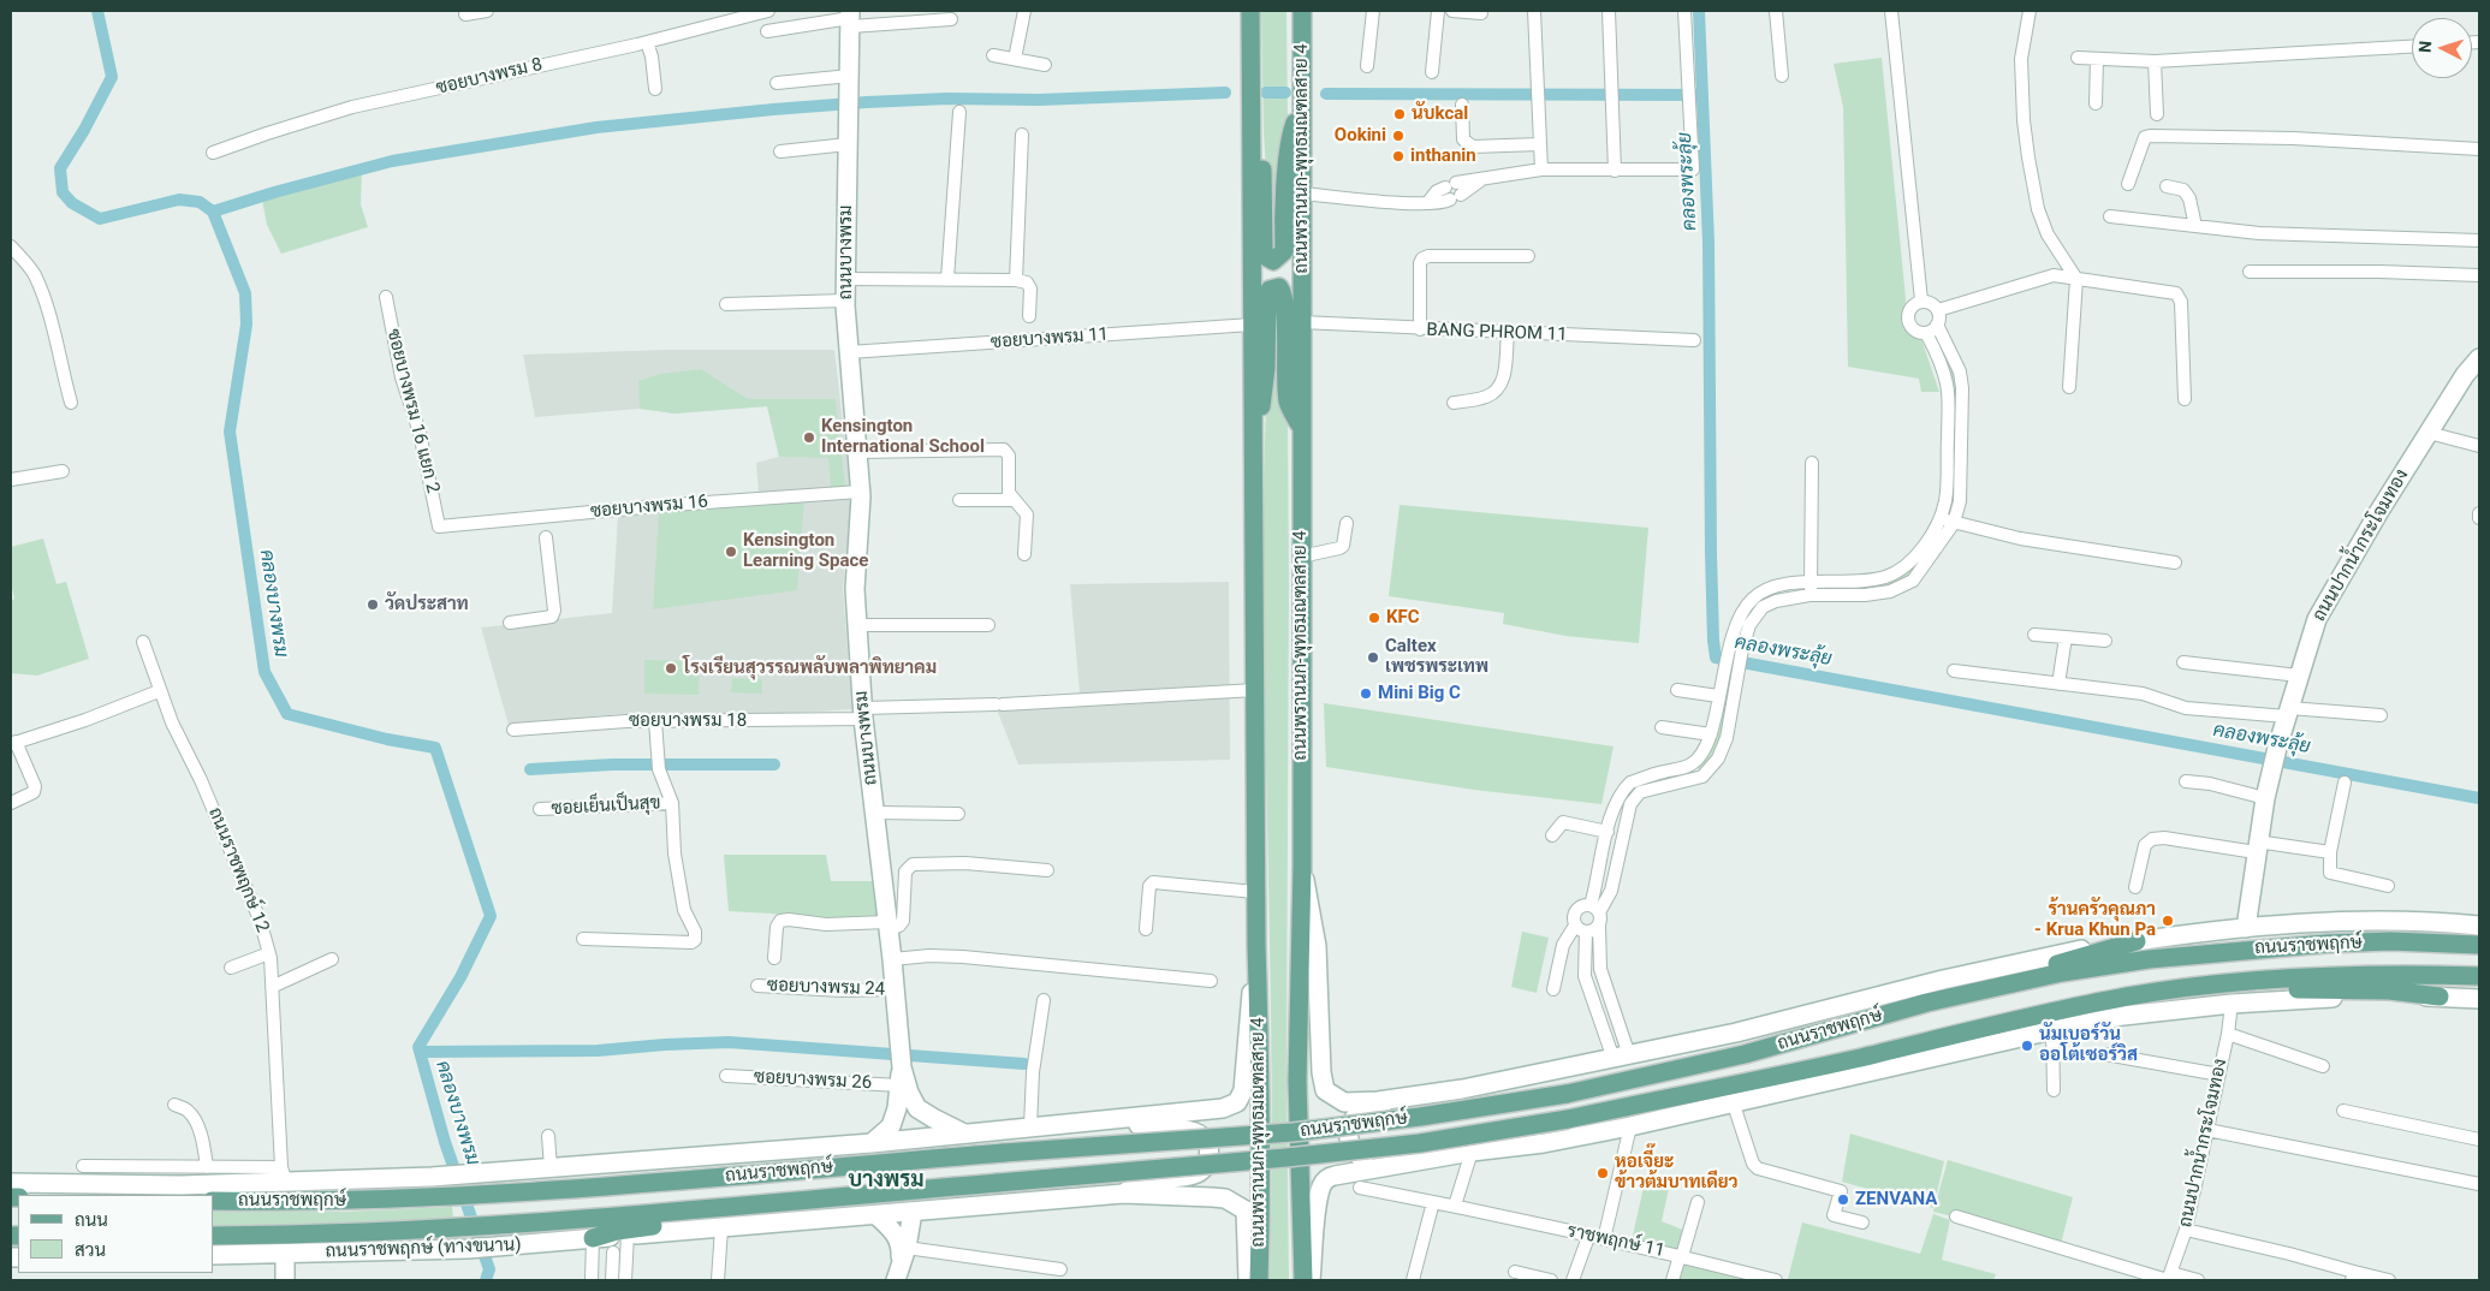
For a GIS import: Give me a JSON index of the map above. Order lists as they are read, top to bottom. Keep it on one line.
{"streets":{"main road":["ถนนพรานนก-พุทธมณฑลสาย 4","ถนนบางพรม","ถนนปากน้ำกระโจมทอง","ถนนราชพฤกษ์","ถนนราชพฤกษ์ (ทางขนาน)"],"street":["ซอยบางพรม 8","BANG PHROM 11","ซอยบางพรม 11","ซอยบางพรม 16 แยก 2","ซอยบางพรม 16","ซอยบางพรม 18","ซอยเย็นเป็นสุข","ถนนราชพฤกษ์ 12","ซอยบางพรม 24","ซอยบางพรม 26","ราชพฤกษ์ 11"]},"crossings":[["ถนนพรานนก-พุทธมณฑลสาย 4","BANG PHROM 11"],["ถนนพรานนก-พุทธมณฑลสาย 4","ซอยบางพรม 11"],["ถนนพรานนก-พุทธมณฑลสาย 4","ซอยบางพรม 18"],["ถนนพรานนก-พุทธมณฑลสาย 4","ถนนราชพฤกษ์"],["ถนนบางพรม","ซอยบางพรม 11"],["ถนนบางพรม","ซอยบางพรม 16"],["ถนนบางพรม","ซอยบางพรม 18"],["ถนนบางพรม","ถนนราชพฤกษ์"],["ถนนบางพรม","ซอยบางพรม 24"],["ถนนบางพรม","ซอยบางพรม 26"],["ซอยบางพรม 16 แยก 2","ซอยบางพรม 16"],["ถนนปากน้ำกระโจมทอง","ถนนราชพฤกษ์"]],"districts":["บางพรม"],"water":["คลองพระลุ้ย","คลองบางพรม"],"places":["นับkcal","Ookini","inthanin","Kensington International School","Kensington Learning Space","วัดประสาท","KFC","Caltex เพชรพระเทพ","โรงเรียนสุวรรณพลับพลาพิทยาคม","Mini Big C","ร้านครัวคุณภา - Krua Khun Pa","นัมเบอร์วัน ออโต้เซอร์วิส","หอเจี๊ยะ ข้าวต้มบาทเดียว","ZENVANA"],"legend":["ถนน","สวน"],"north":"left"}
